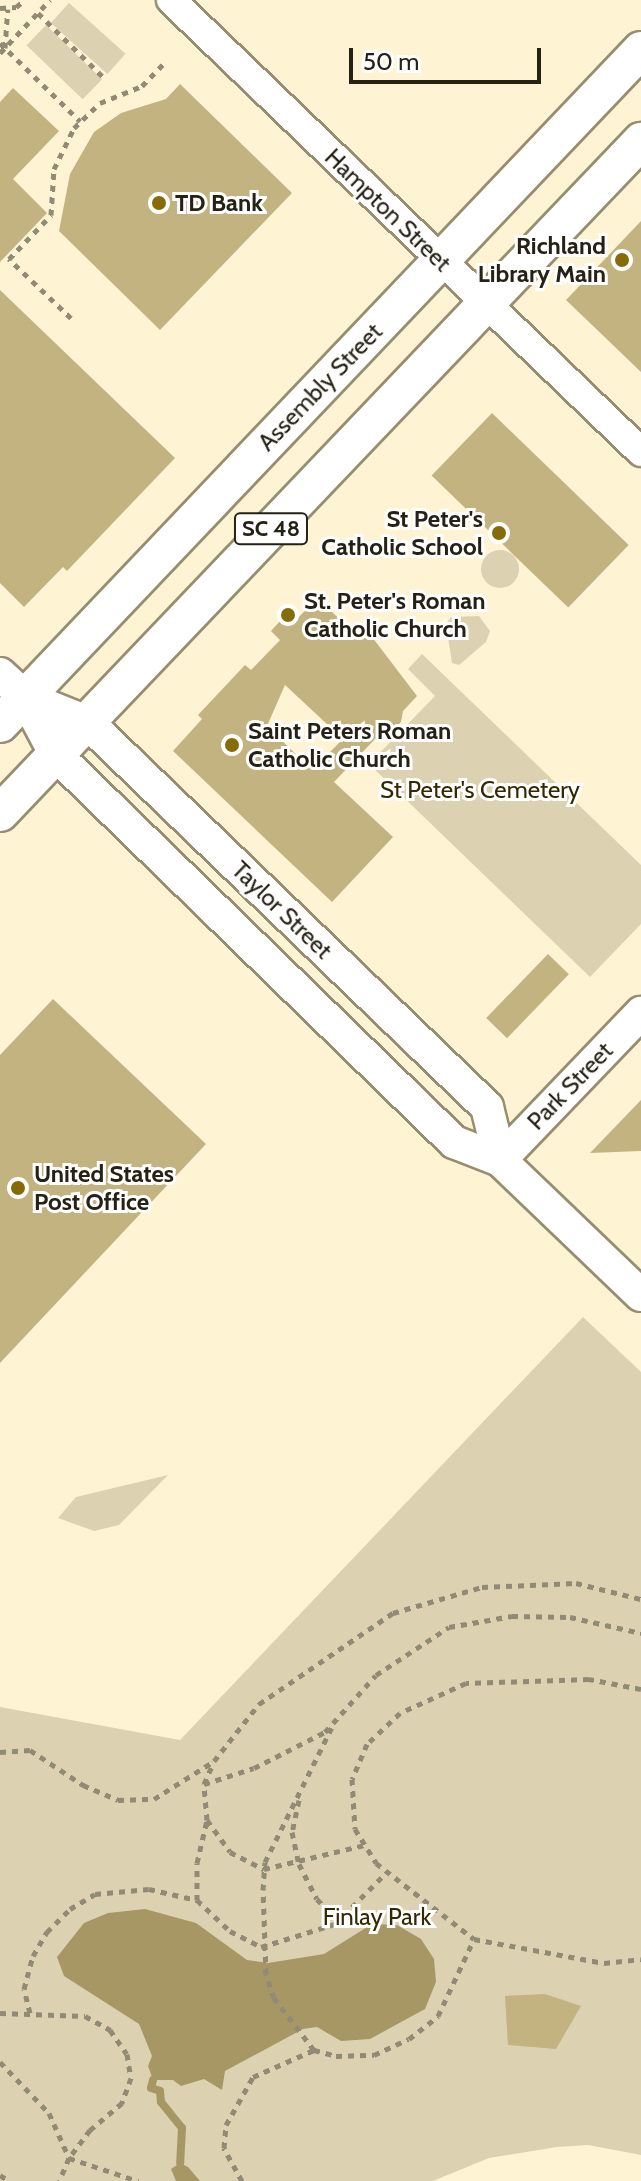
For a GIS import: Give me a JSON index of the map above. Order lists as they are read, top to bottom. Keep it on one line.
{"streets":{"main road":["Assembly Street","SC 48","Taylor Street","Park Street"],"street":["Hampton Street"]},"crossings":[["Hampton Street","Assembly Street"],["Hampton Street","SC 48"],["Assembly Street","Taylor Street"],["SC 48","Taylor Street"],["Taylor Street","Park Street"]],"parks":["St Peter's Cemetery","Finlay Park"],"places":["TD Bank","Richland Library Main","St Peter's Catholic School","St. Peter's Roman Catholic Church","Saint Peters Roman Catholic Church","United States Post Office"],"scale_bar":"50 m"}
